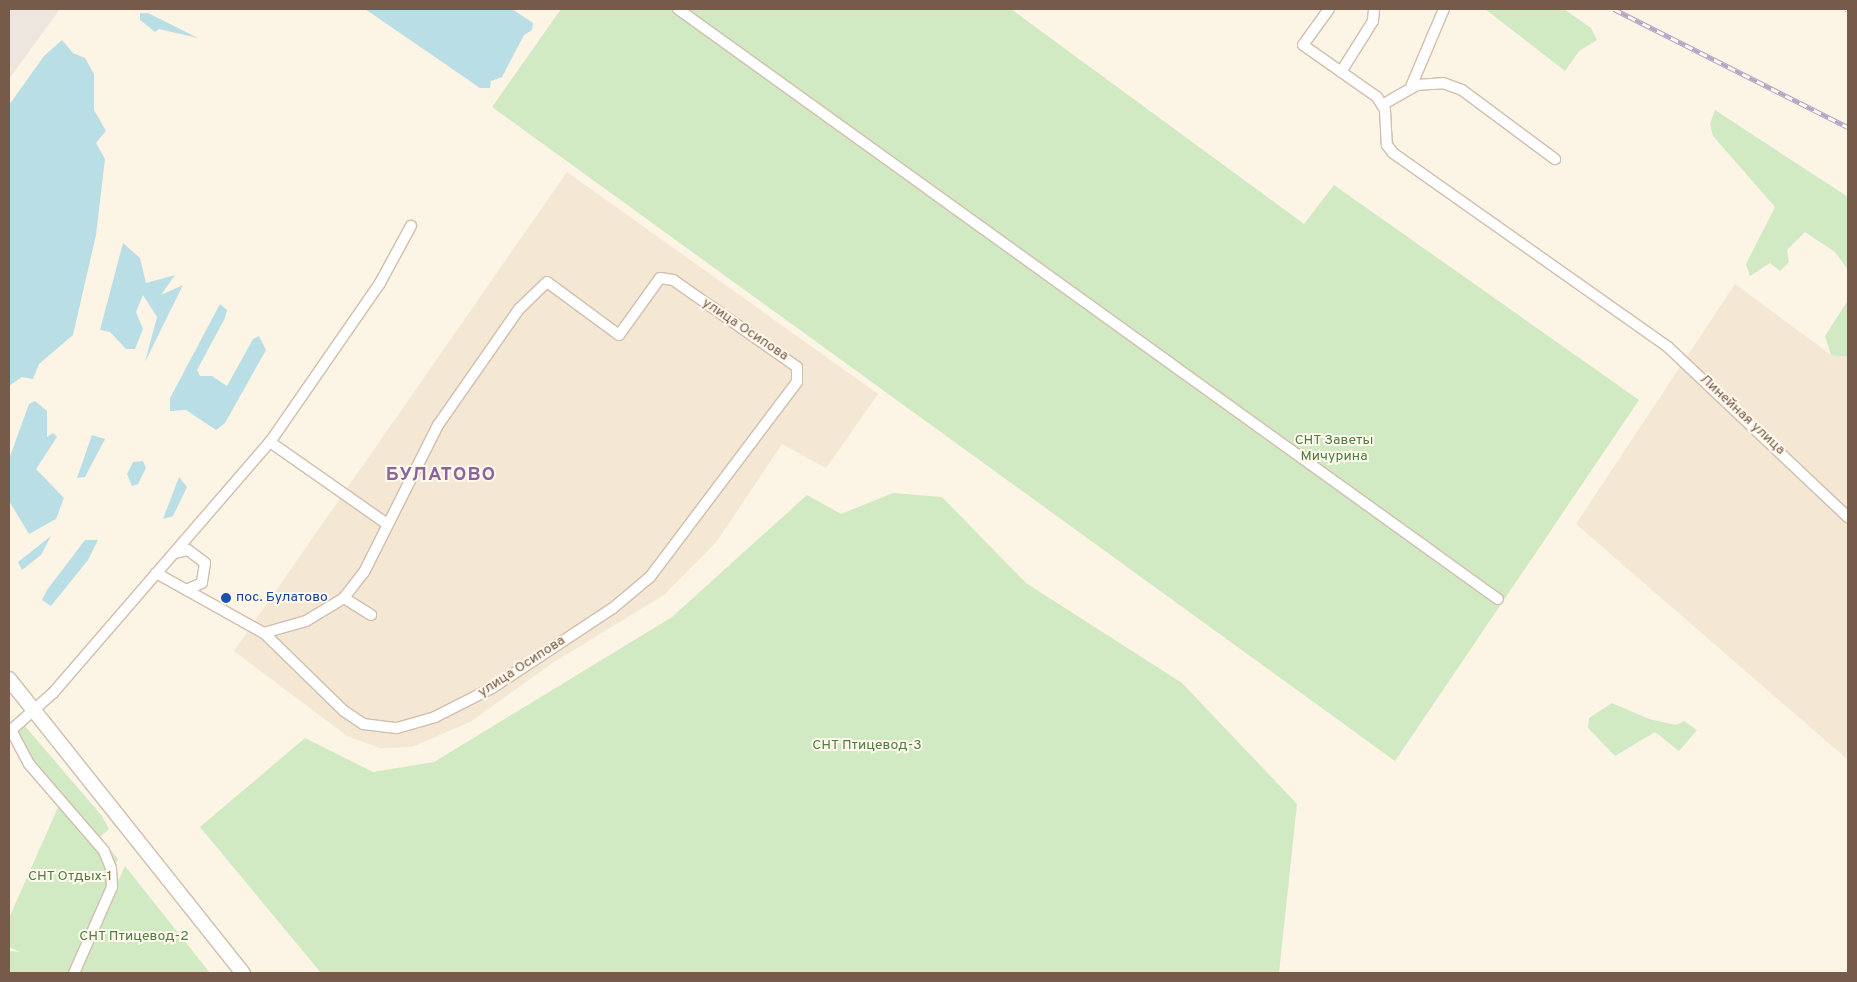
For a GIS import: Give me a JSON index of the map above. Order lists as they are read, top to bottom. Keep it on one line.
{"streets":{"street":["улица Осипова","Линейная улица"]},"districts":["БУЛАТОВО"],"parks":["СНТ Заветы Мичурина","СНТ Птицевод-3","СНТ Отдых-1","СНТ Птицевод-2"],"places":["пос. Булатово"]}
